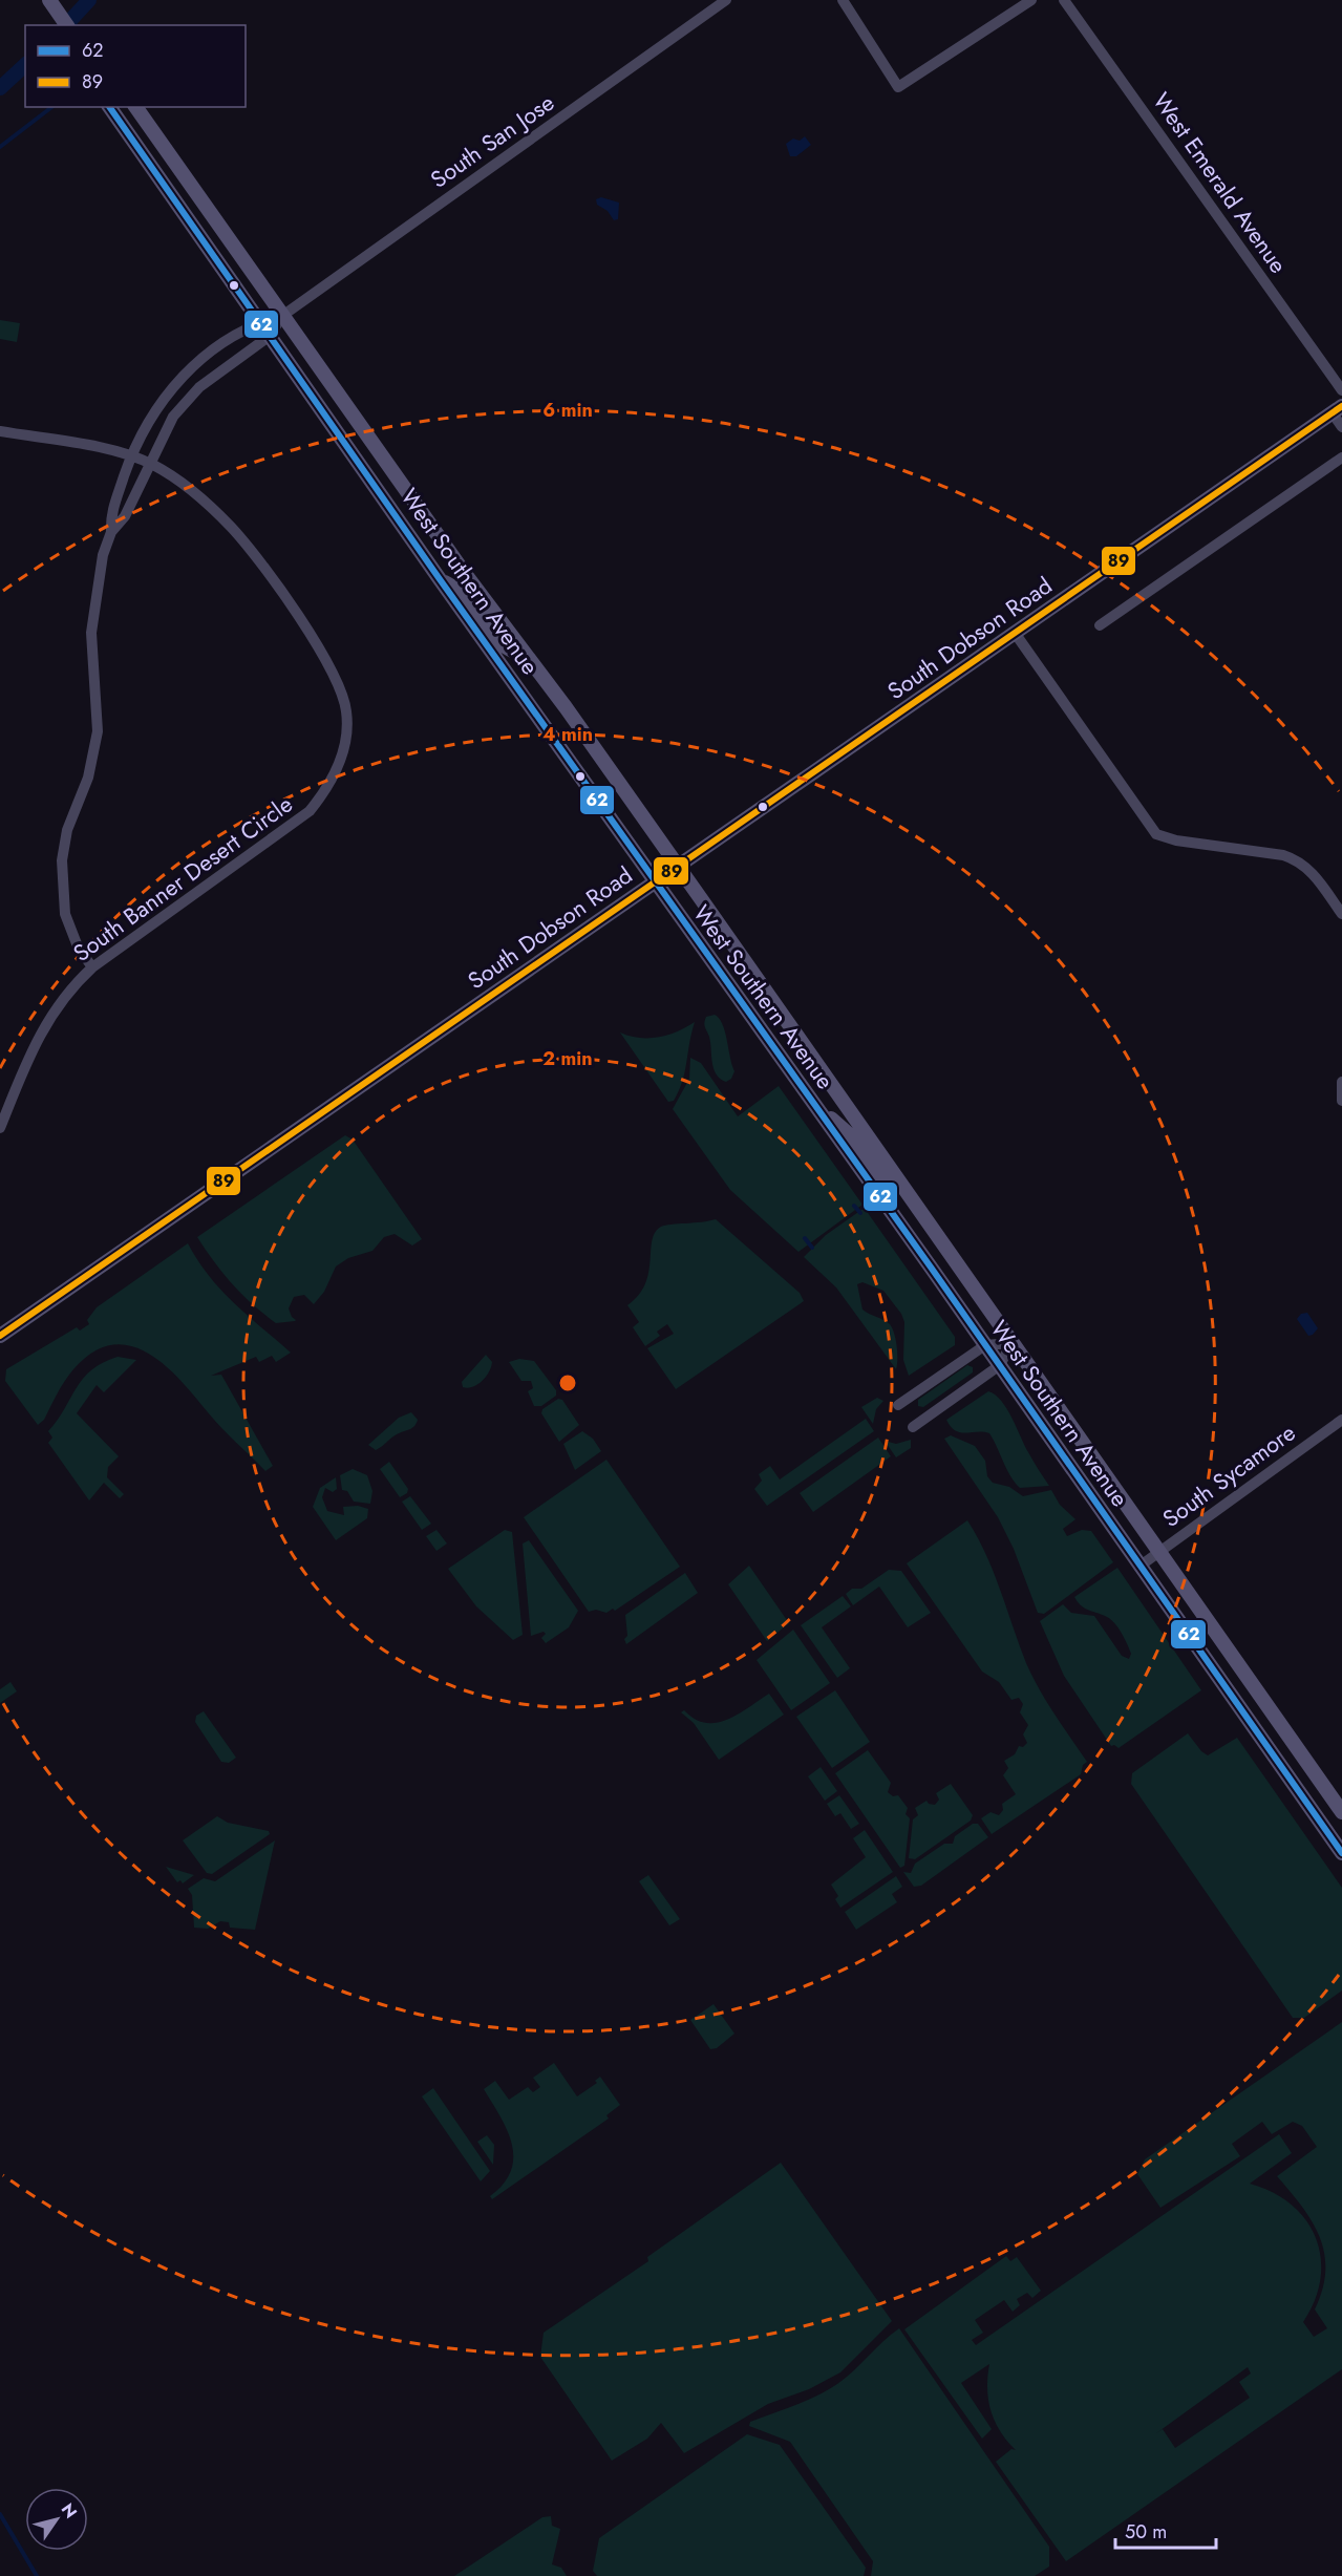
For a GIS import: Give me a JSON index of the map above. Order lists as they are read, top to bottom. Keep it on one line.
{"streets":{"main road":["West Southern Avenue","South Dobson Road"],"street":["South San Jose","West Emerald Avenue","South Banner Desert Circle","South Sycamore"]},"crossings":[["South San Jose","West Southern Avenue"],["West Southern Avenue","South Dobson Road"],["West Southern Avenue","South Sycamore"]],"lines":["transit line 62","transit line 89"],"legend":["62","89"],"scale_bar":"50 m","north":"top right","rings":["6 min","4 min","2 min"]}
